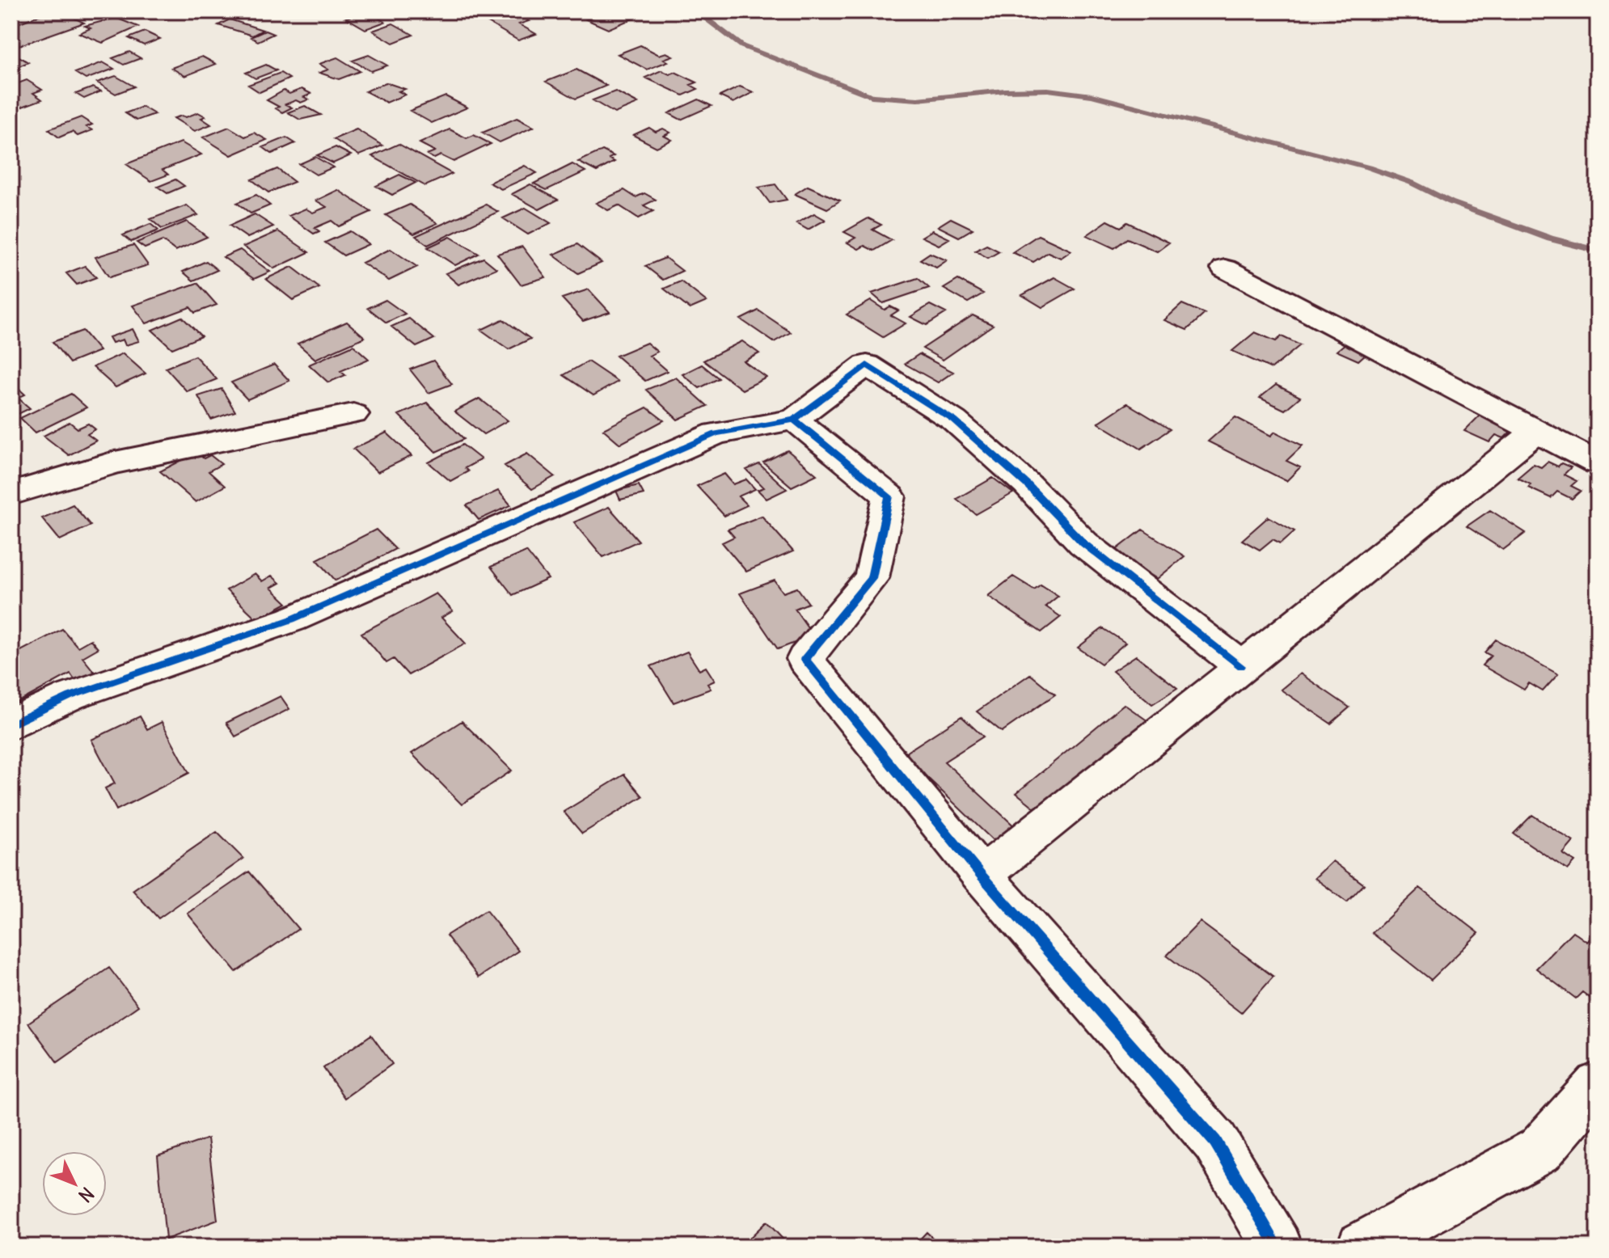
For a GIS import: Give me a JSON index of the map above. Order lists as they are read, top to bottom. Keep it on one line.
{"north":"bottom right"}
